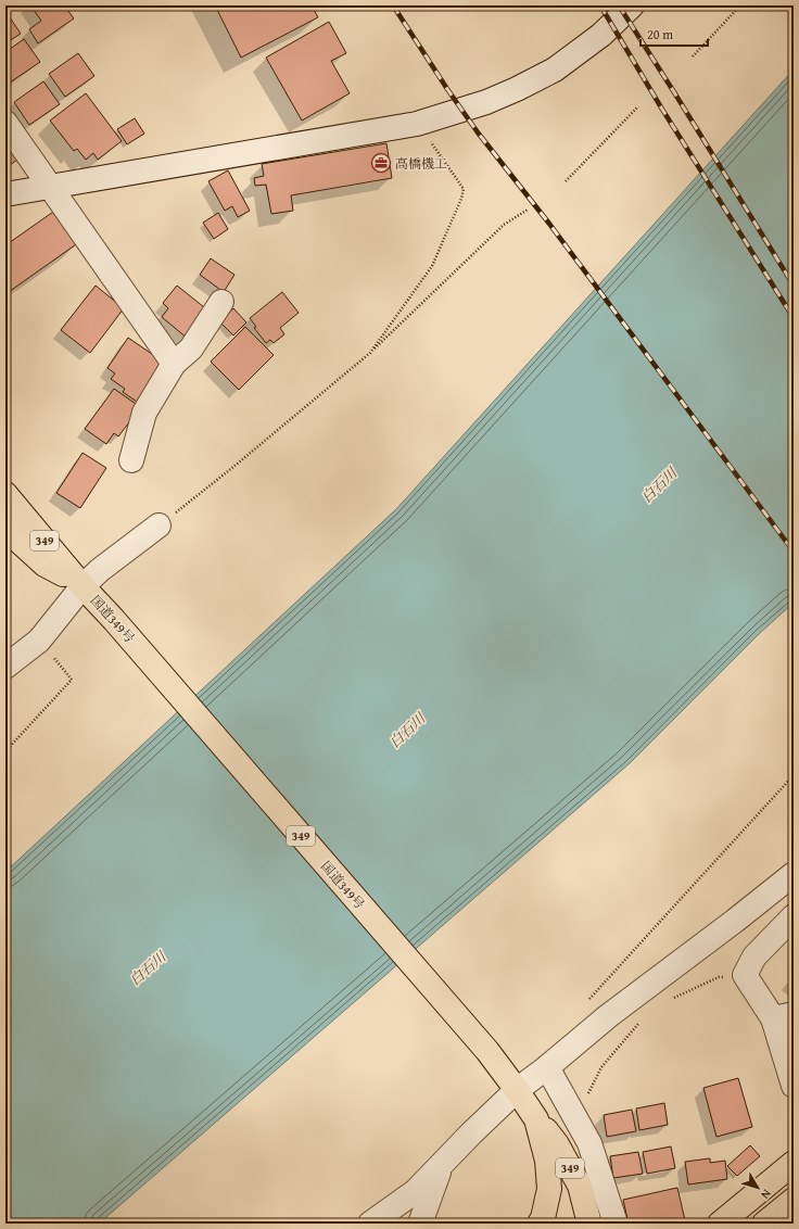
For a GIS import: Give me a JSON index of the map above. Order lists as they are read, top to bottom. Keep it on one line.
{"streets":{"highway":["349","国道349号"]},"crossings":[["349","国道349号"]],"water":["白石川"],"places":{"office":["高橋機工"]},"scale_bar":"20 m","north":"bottom right"}
